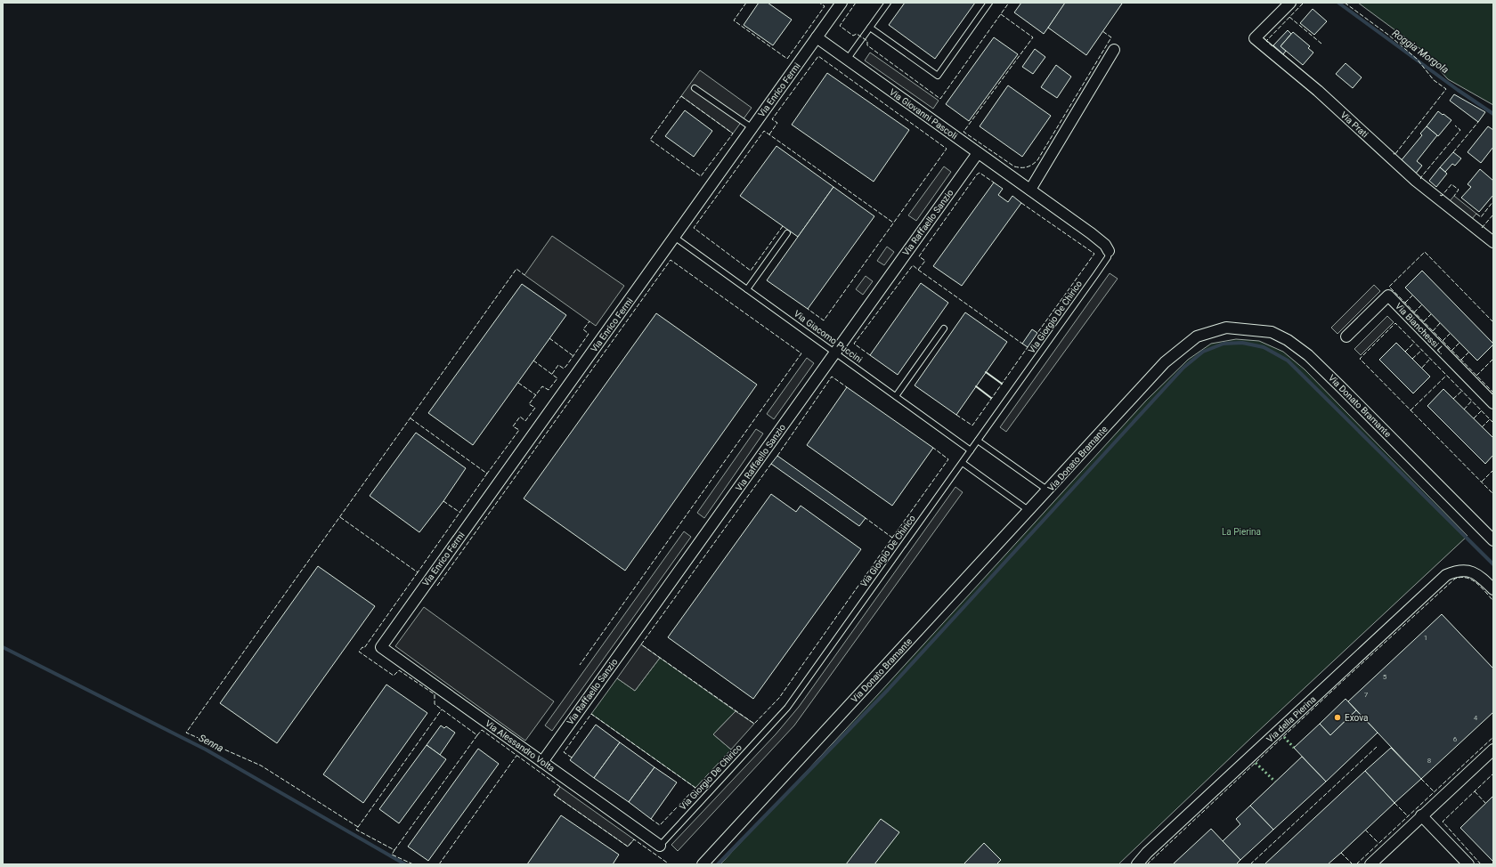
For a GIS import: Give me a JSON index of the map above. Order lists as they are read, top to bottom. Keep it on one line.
{"streets":{"street":["Via Enrico Fermi","Via Giovanni Pascoli","Via Prati","Via Raffaello Sanzio","Via Bianchessi L.","Via Donato Bramante","Via della Pierina","Via Alessandro Volta"],"lane":["Via Giorgio De Chirico","Via Giacomo Puccini"]},"crossings":[["Via Enrico Fermi","Via Giovanni Pascoli"],["Via Enrico Fermi","Via Giacomo Puccini"],["Via Enrico Fermi","Via Alessandro Volta"],["Via Giovanni Pascoli","Via Raffaello Sanzio"],["Via Giovanni Pascoli","Via Giorgio De Chirico"],["Via Raffaello Sanzio","Via Giacomo Puccini"],["Via Raffaello Sanzio","Via Alessandro Volta"],["Via Giorgio De Chirico","Via Giacomo Puccini"],["Via Giorgio De Chirico","Via Alessandro Volta"]],"water":["Roggia Morgola","Senna"],"parks":["La Pierina"],"places":["Exova"],"house_numbers":["1","5","7","4","6","8"]}
